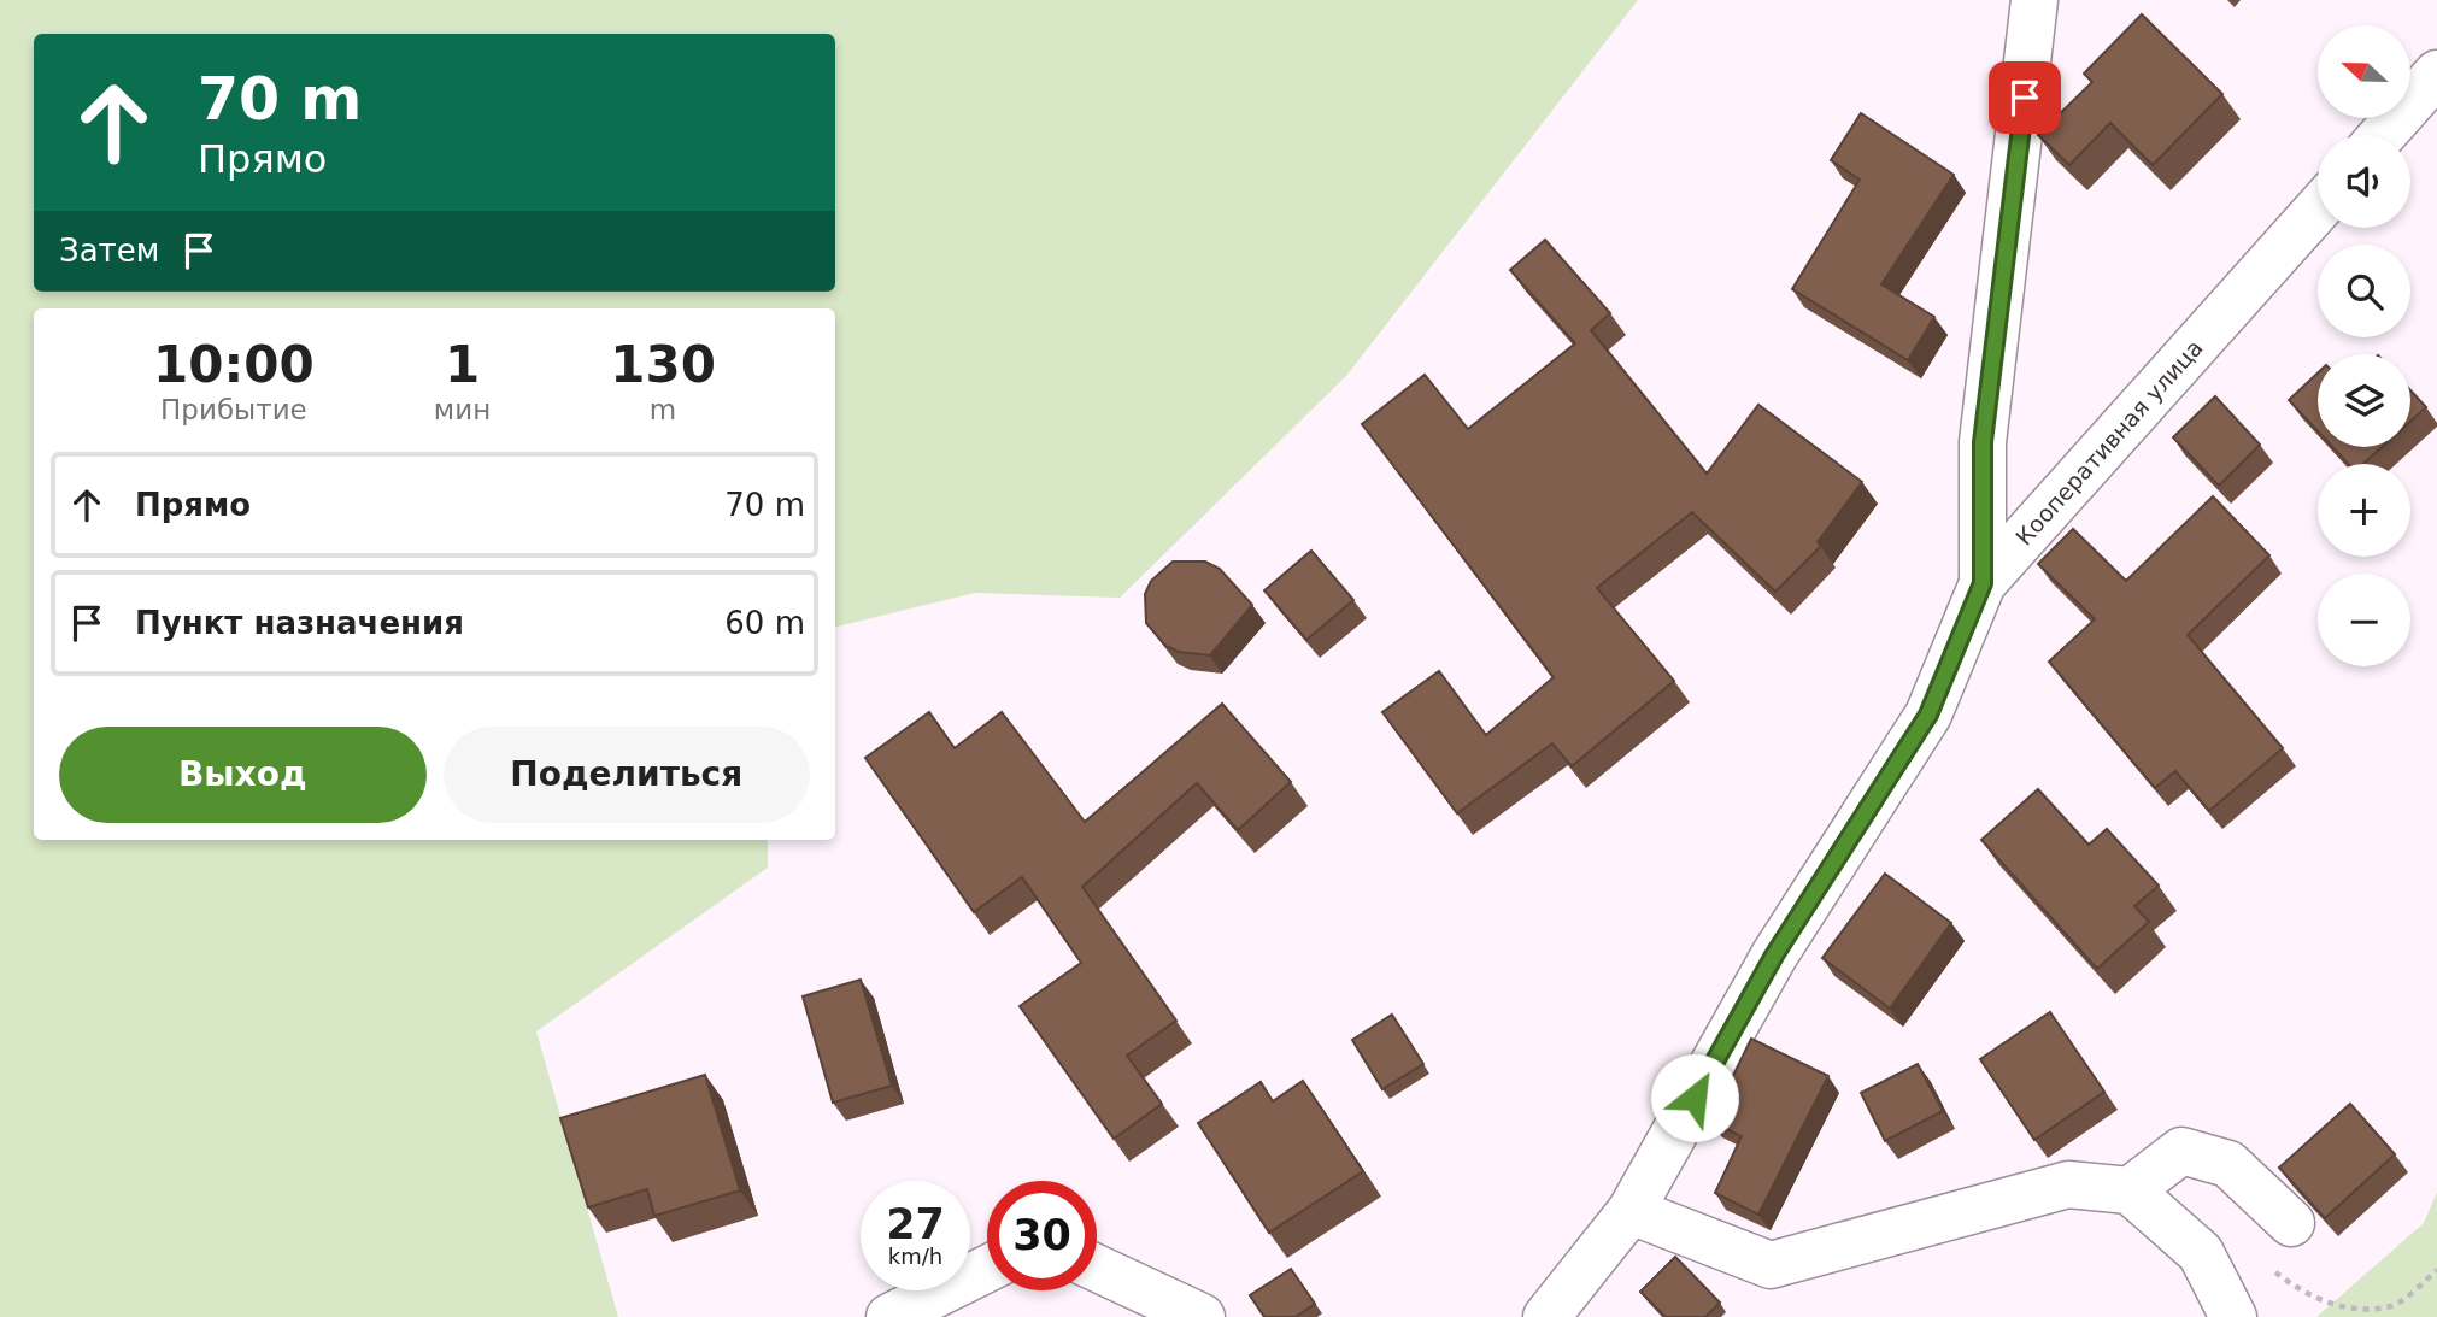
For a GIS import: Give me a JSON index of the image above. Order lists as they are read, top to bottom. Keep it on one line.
{"streets":{"street":["Кооперативная улица"]},"north":"left","page":{"map_buttons":["+","−"],"turn":["70 m","Прямо"],"then":"Затем","eta":["10:00","Прибытие","1","мин","130","m"],"list":[{"name":"Прямо","value":"70 m"},{"name":"Пункт назначения","value":"60 m"}],"buttons":["Выход","Поделиться"],"speed":"27 km/h","limit":"30"}}
